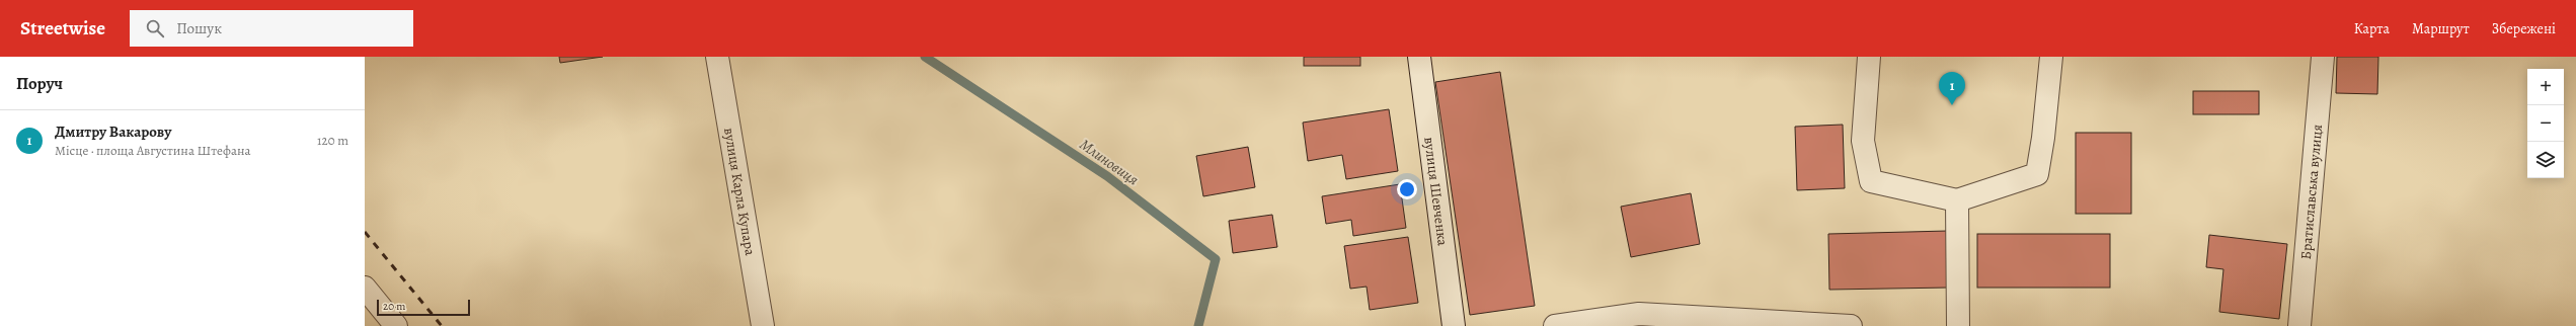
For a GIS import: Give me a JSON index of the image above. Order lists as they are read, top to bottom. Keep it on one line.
{"streets":{"street":["вулиця Карла Купара","вулиця Шевченка","Братиславська вулиця"]},"water":["Млиновиця"],"scale_bar":"20 m","page":{"header":"Streetwise","search":"Пошук","nav":["Карта","Маршрут","Збережені"],"heading":"Поруч","map_buttons":["+","−"],"pins":"1","list":[{"mark":"1","name":"Дмитру Вакарову","note":"Місце · площа Августина Штефана","value":"120 m"}],"scale":"20 m"}}
